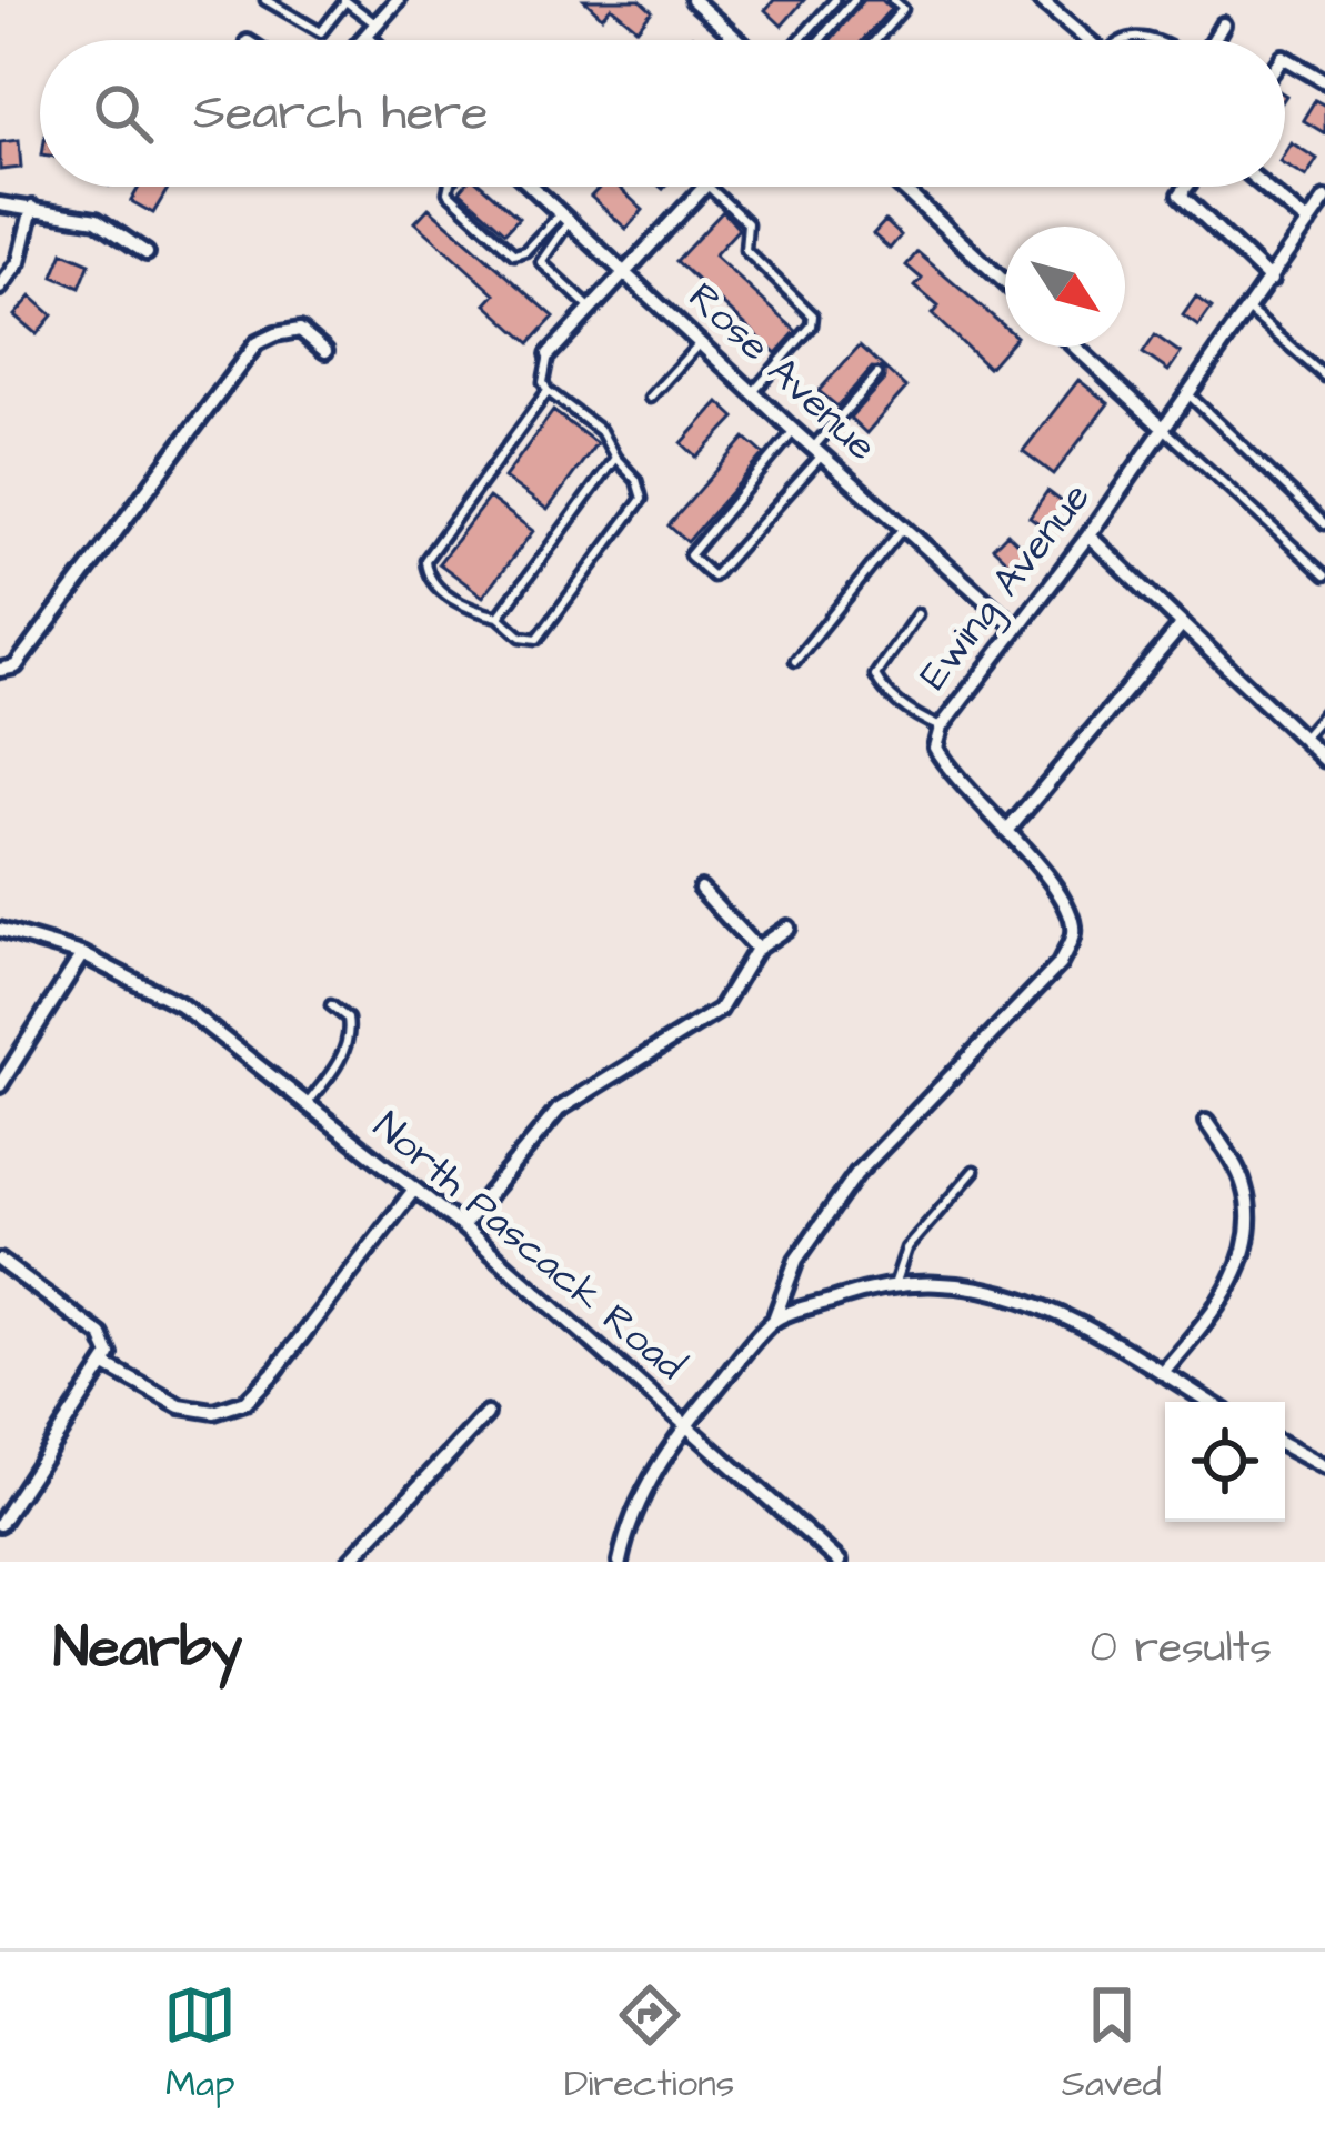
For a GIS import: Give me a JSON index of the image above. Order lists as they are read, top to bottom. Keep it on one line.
{"streets":{"street":["Rose Avenue","Ewing Avenue","North Pascack Road"]},"crossings":[["Rose Avenue","Ewing Avenue"],["Ewing Avenue","North Pascack Road"]],"north":"bottom right","page":{"search":"Search here","heading":["Nearby","0 results"],"nav":["Map","Directions","Saved"]}}
